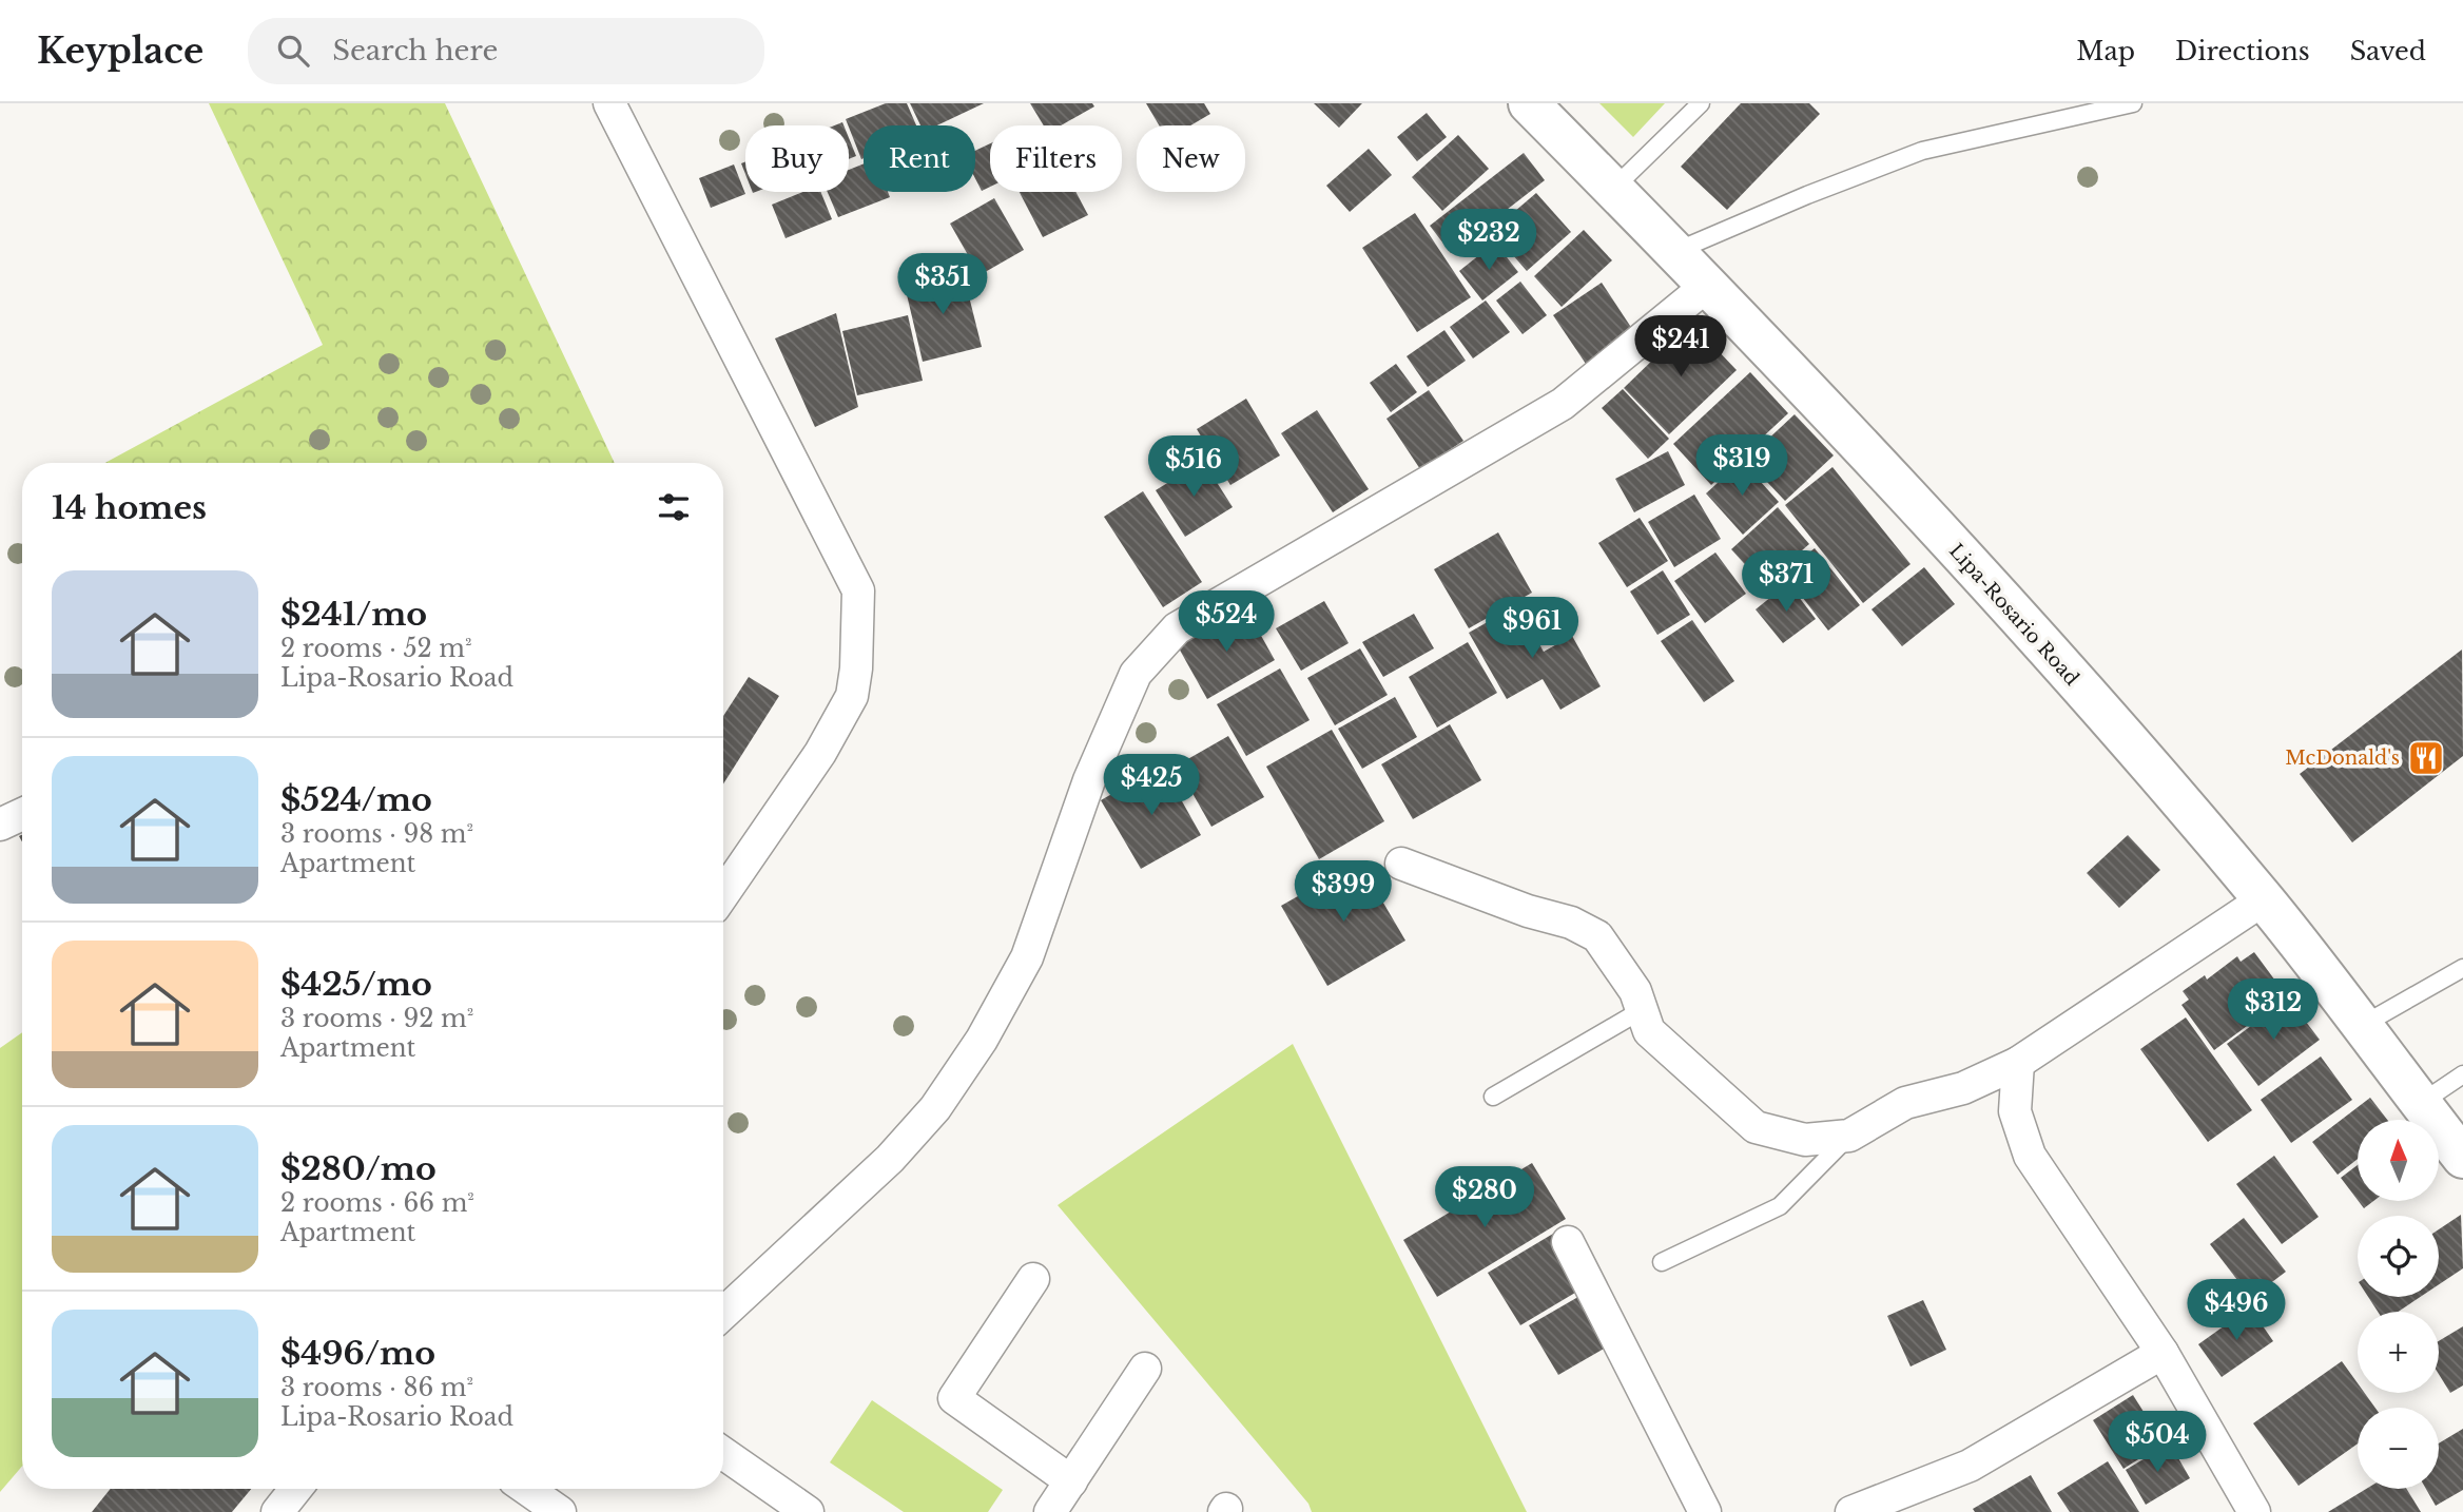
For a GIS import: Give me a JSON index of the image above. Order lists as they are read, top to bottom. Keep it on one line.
{"streets":{"main road":["Lipa-Rosario Road"]},"places":{"restaurant":["McDonald's"]},"north":"top","page":{"header":"Keyplace","search":"Search here","nav":["Map","Directions","Saved"],"chip":["Buy","Rent","Filters","New"],"price":["$232","$351","$241","$319","$516","$371","$524","$961","$425","$399","$312","$280","$496","$504"],"heading":"14 homes","list":[{"name":"$241/mo","note":"2 rooms · 52 m² · Lipa-Rosario Road"},{"name":"$524/mo","note":"3 rooms · 98 m² · Apartment"},{"name":"$425/mo","note":"3 rooms · 92 m² · Apartment"},{"name":"$280/mo","note":"2 rooms · 66 m² · Apartment"},{"name":"$496/mo","note":"3 rooms · 86 m² · Lipa-Rosario Road"}],"map_buttons":["+","−"]}}
